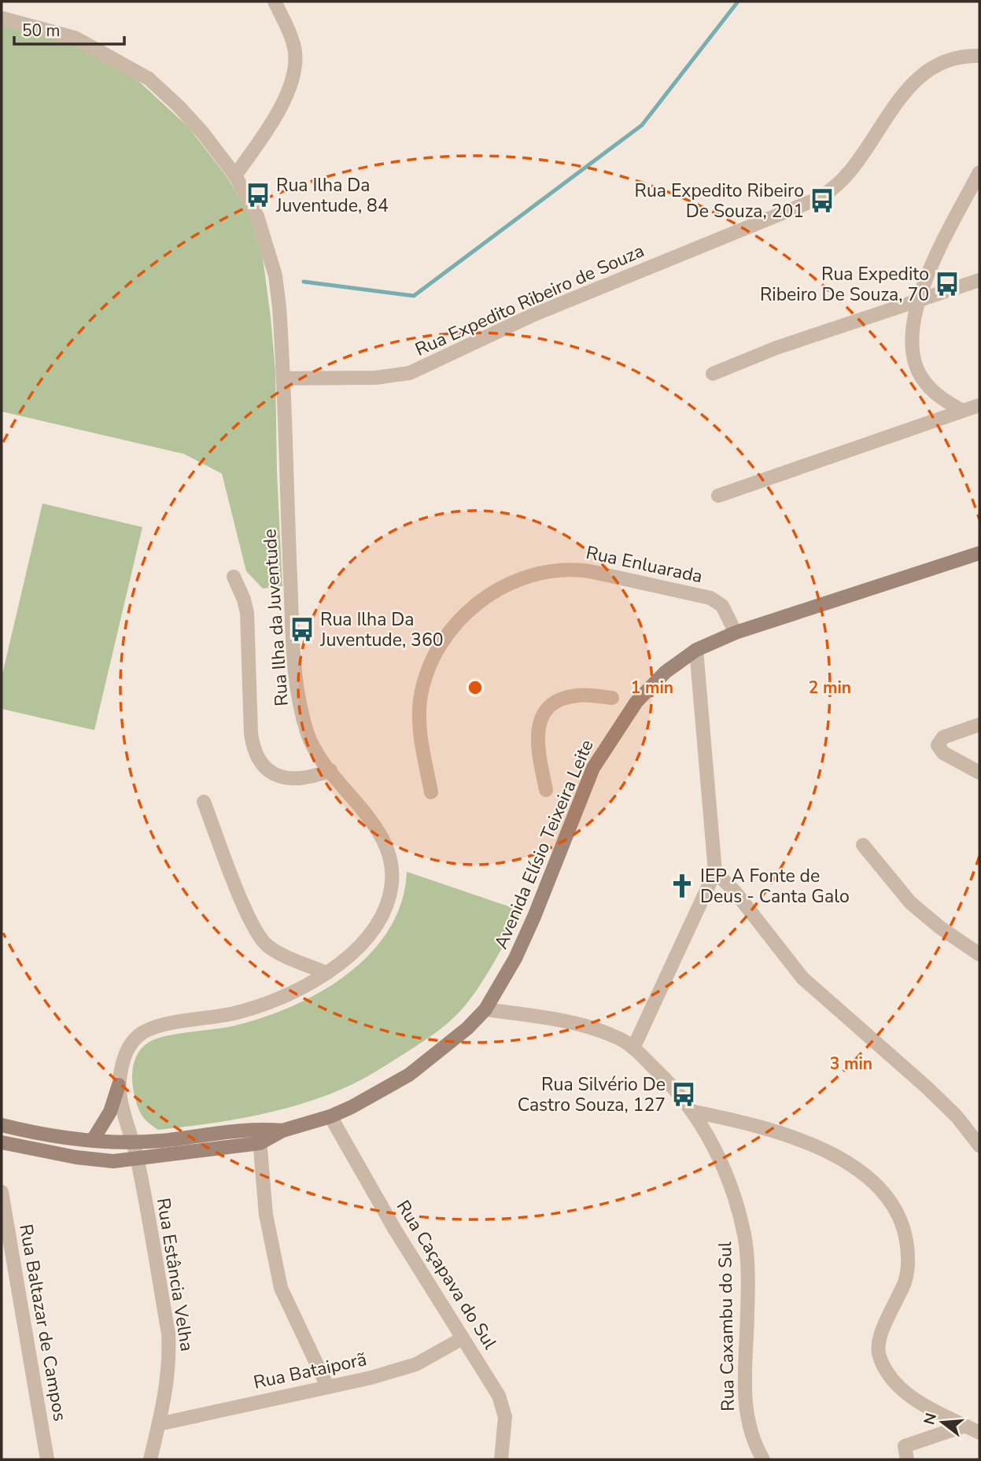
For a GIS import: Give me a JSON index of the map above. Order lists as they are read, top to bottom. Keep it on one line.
{"streets":{"main road":["Avenida Elísio Teixeira Leite"],"street":["Rua Expedito Ribeiro de Souza","Rua Enluarada","Rua Ilha da Juventude","Rua Estância Velha","Rua Caçapava do Sul","Rua Baltazar de Campos","Rua Caxambu do Sul","Rua Bataiporã"]},"crossings":[["Rua Expedito Ribeiro de Souza","Rua Ilha da Juventude"],["Rua Enluarada","Avenida Elísio Teixeira Leite"],["Rua Ilha da Juventude","Avenida Elísio Teixeira Leite"],["Rua Ilha da Juventude","Rua Estância Velha"],["Avenida Elísio Teixeira Leite","Rua Estância Velha"],["Avenida Elísio Teixeira Leite","Rua Caçapava do Sul"],["Avenida Elísio Teixeira Leite","Rua Caxambu do Sul"],["Rua Estância Velha","Rua Bataiporã"],["Rua Caçapava do Sul","Rua Bataiporã"]],"places":{"bus stop":["Rua Ilha Da Juventude, 84","Rua Expedito Ribeiro De Souza, 201","Rua Expedito Ribeiro De Souza, 70","Rua Ilha Da Juventude, 360","Rua Silvério De Castro Souza, 127"],"church":["IEP A Fonte de Deus - Canta Galo"]},"scale_bar":"50 m","north":"left","rings":["1 min","2 min","3 min"]}
